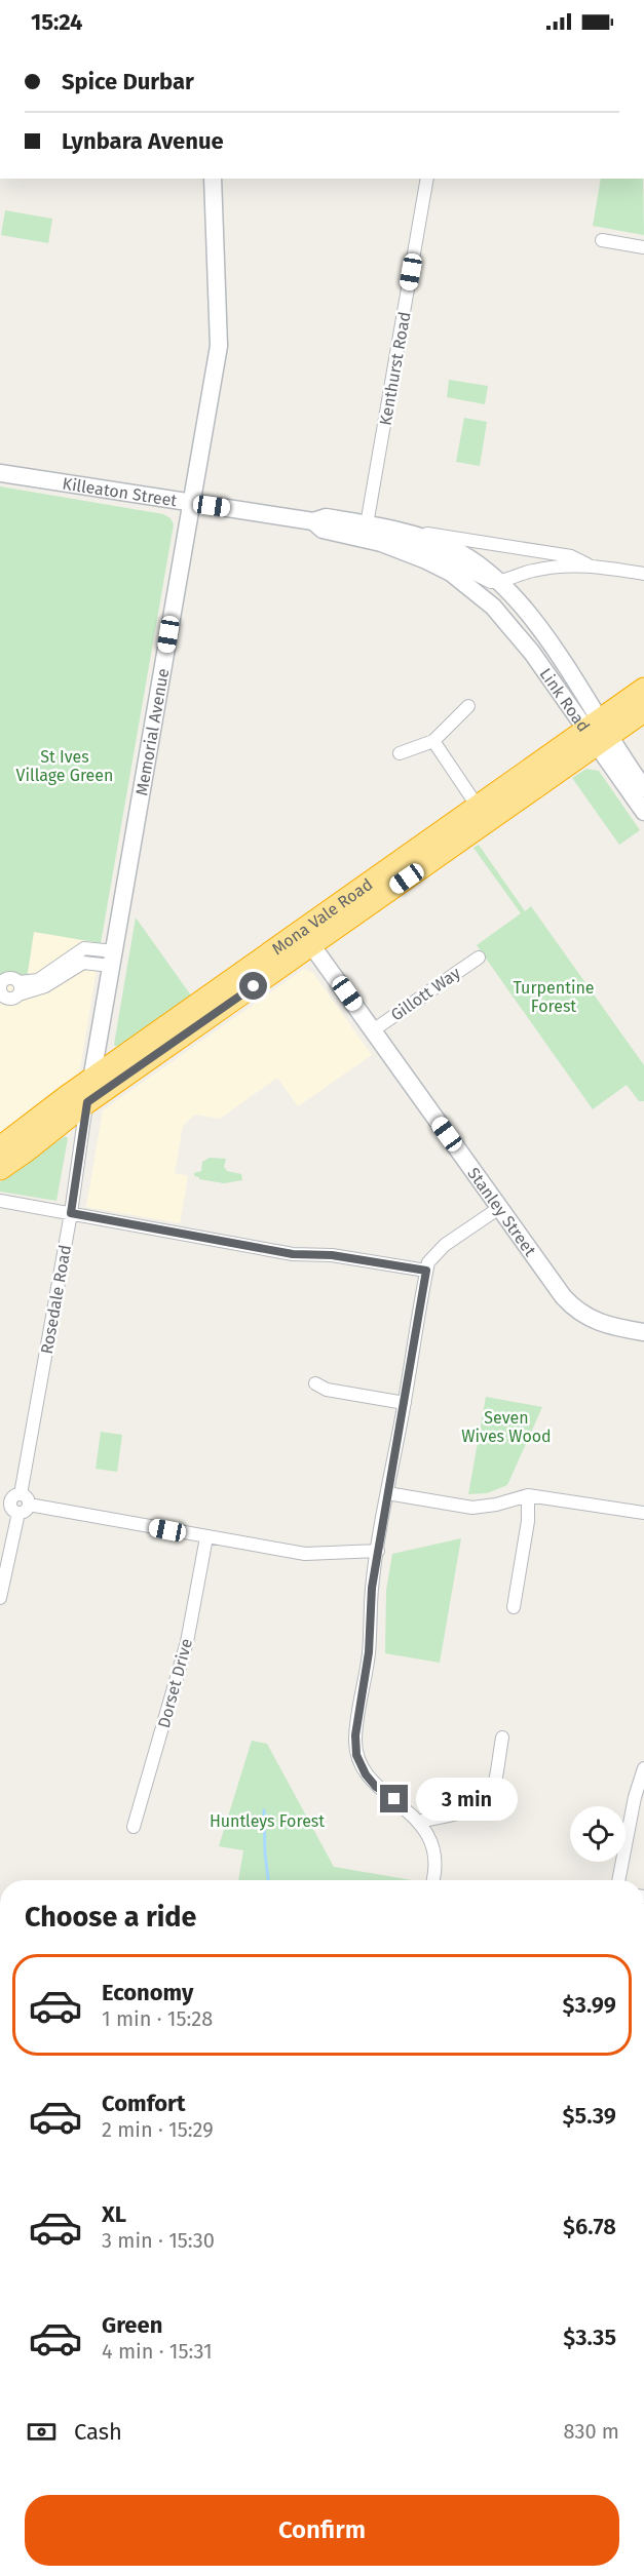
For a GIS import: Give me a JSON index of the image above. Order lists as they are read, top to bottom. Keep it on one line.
{"streets":{"highway":["Mona Vale Road"],"street":["Kenthurst Road","Killeaton Street","Link Road","Memorial Avenue","Gillott Way","Stanley Street","Rosedale Road","Dorset Drive"]},"crossings":[["Kenthurst Road","Killeaton Street"],["Killeaton Street","Link Road"],["Killeaton Street","Memorial Avenue"],["Link Road","Mona Vale Road"],["Memorial Avenue","Mona Vale Road"],["Memorial Avenue","Rosedale Road"],["Mona Vale Road","Stanley Street"],["Mona Vale Road","Rosedale Road"],["Gillott Way","Stanley Street"]],"parks":["St Ives Village Green","Turpentine Forest","Seven Wives Wood","Huntleys Forest"],"page":{"status":"15:24","banner":["Spice Durbar","Lynbara Avenue"],"bubble":"3 min","heading":"Choose a ride","list":[{"name":"Economy","note":"1 min · 15:28","value":"$3.99"},{"name":"Comfort","note":"2 min · 15:29","value":"$5.39"},{"name":"XL","note":"3 min · 15:30","value":"$6.78"},{"name":"Green","note":"4 min · 15:31","value":"$3.35"}],"pay":["Cash","830 m"],"buttons":"Confirm"}}
